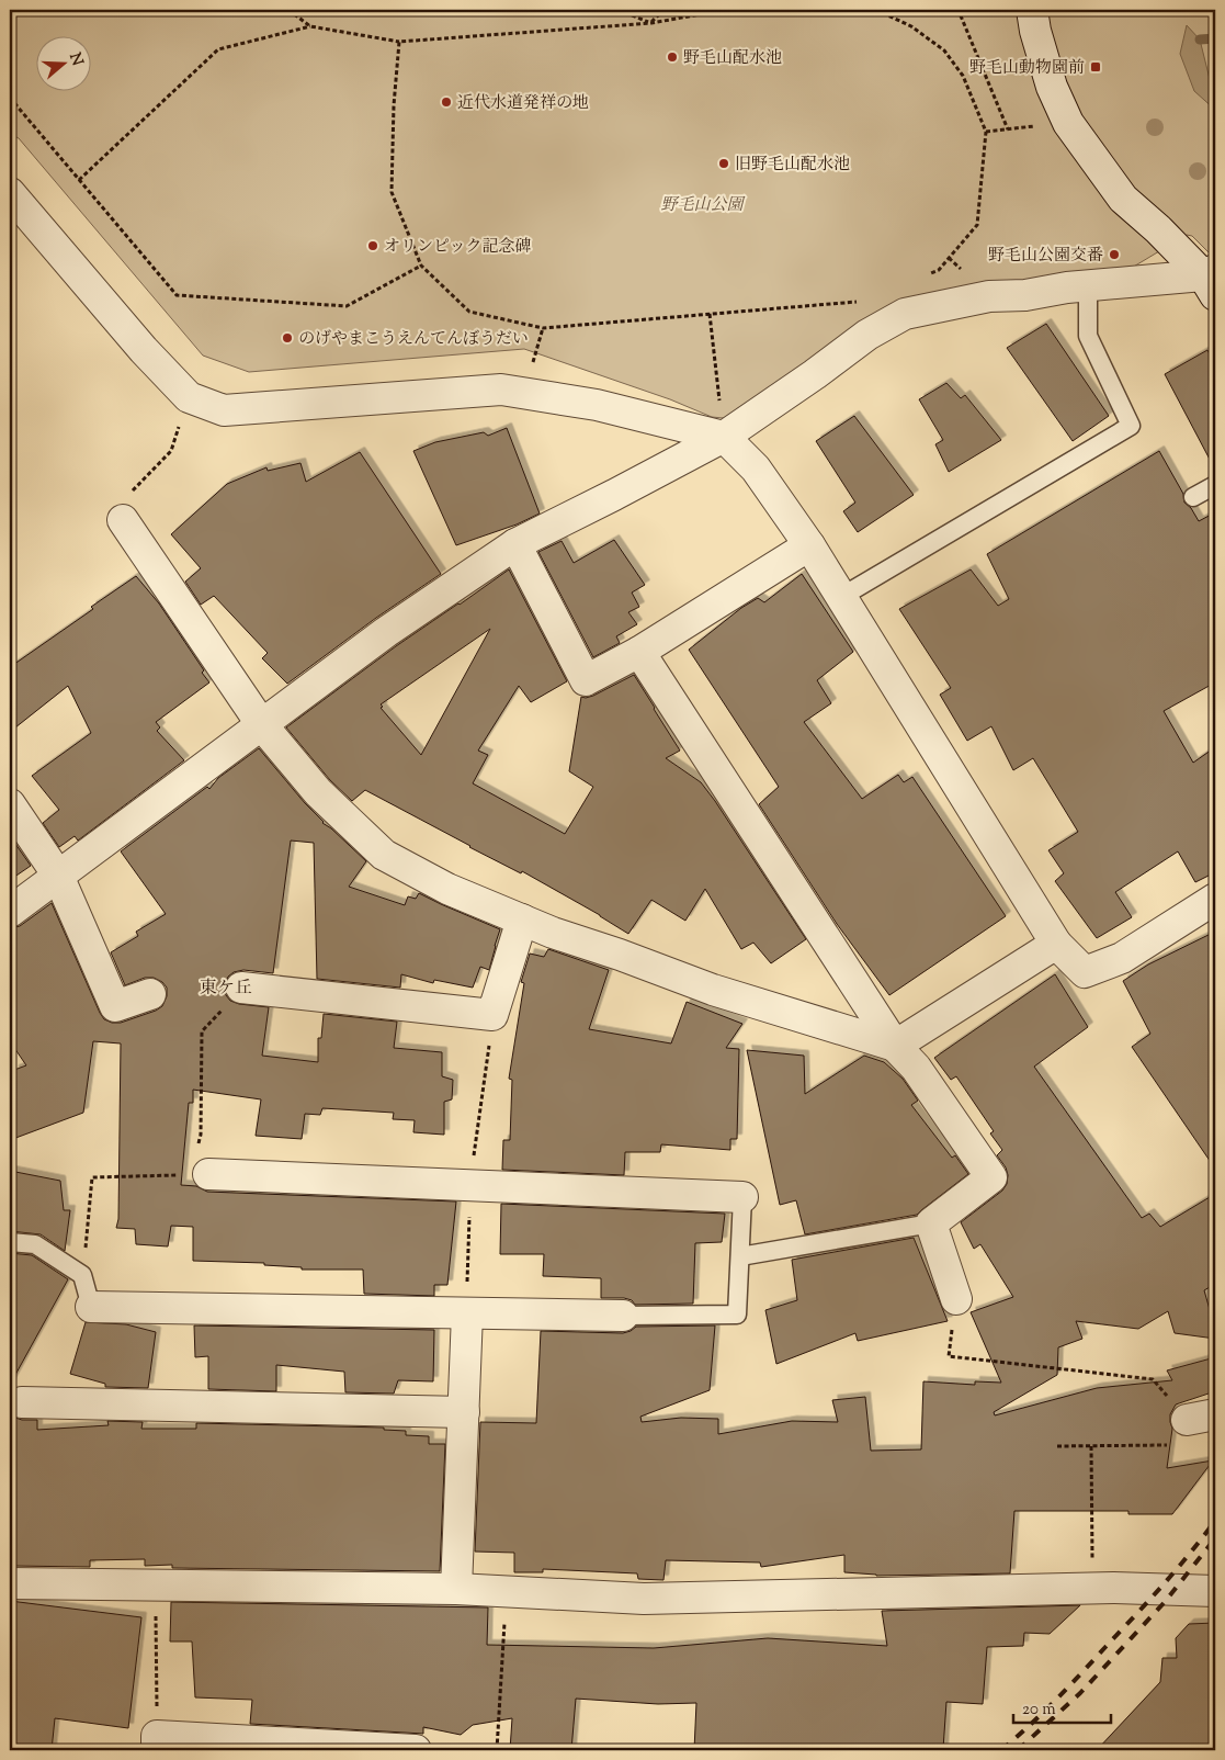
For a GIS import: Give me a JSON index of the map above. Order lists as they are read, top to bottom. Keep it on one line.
{"districts":["東ケ丘"],"parks":["野毛山公園"],"places":{"other":["野毛山配水池","近代水道発祥の地","旧野毛山配水池","オリンピック記念碑","野毛山公園交番","のげやまこうえんてんぼうだい"],"transit":["野毛山動物園前"]},"scale_bar":"20 m","north":"right"}
